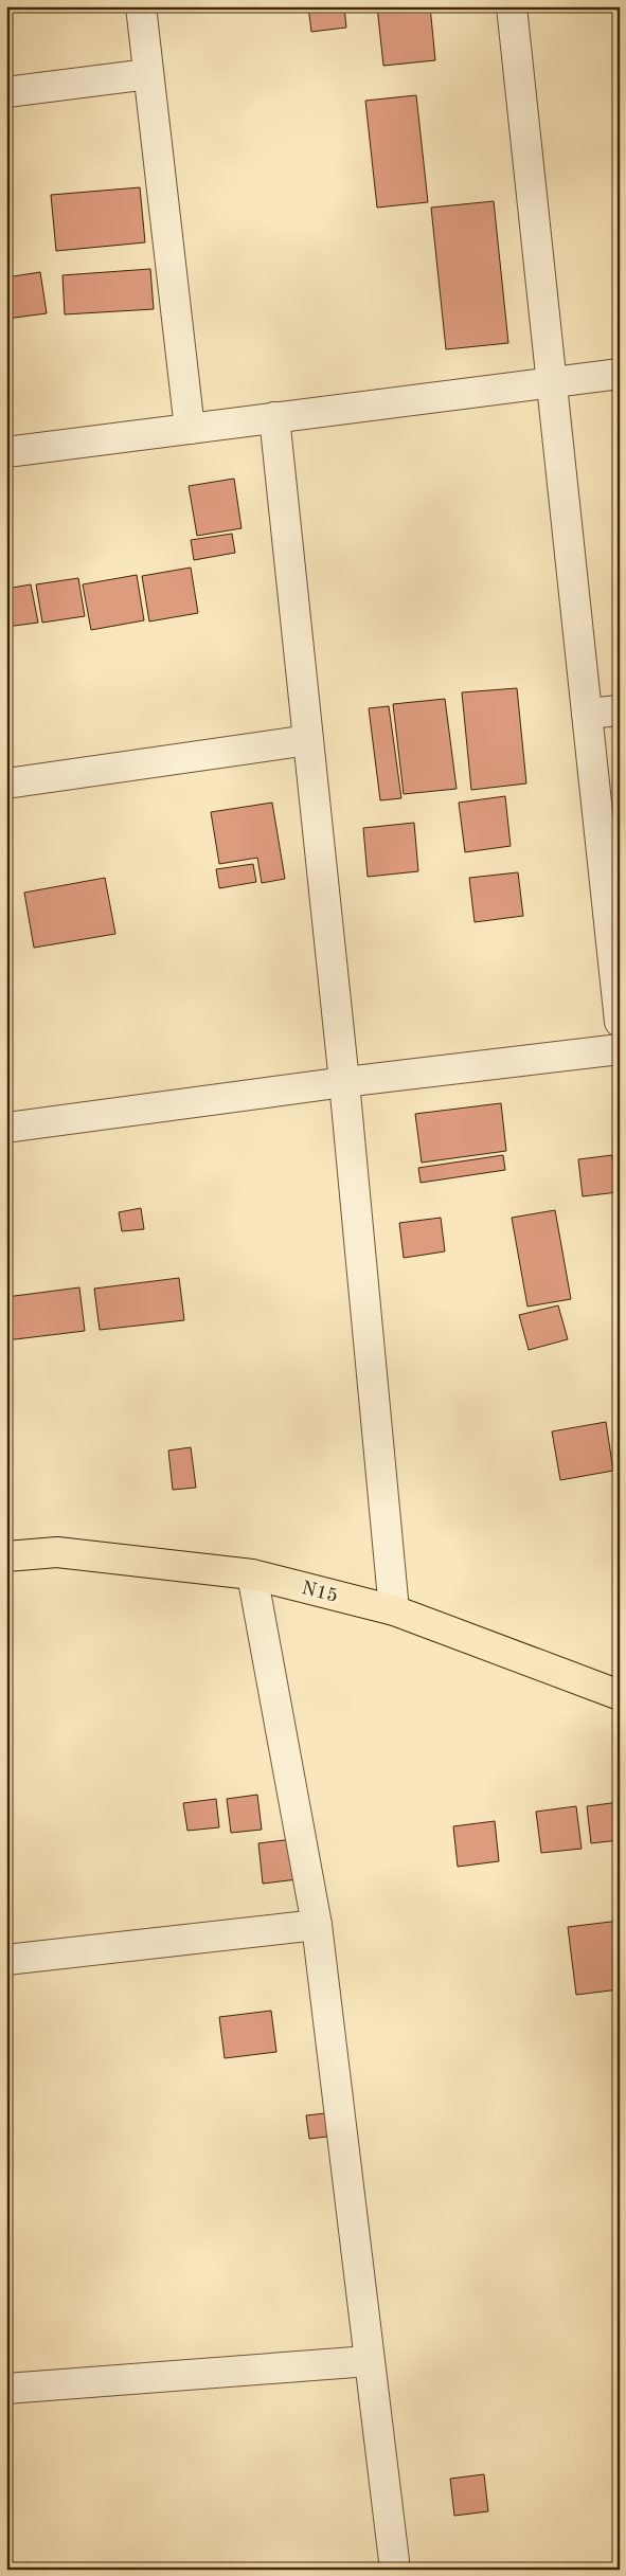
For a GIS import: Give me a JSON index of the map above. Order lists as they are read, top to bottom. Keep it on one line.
{"streets":{"main road":["N15"]}}
